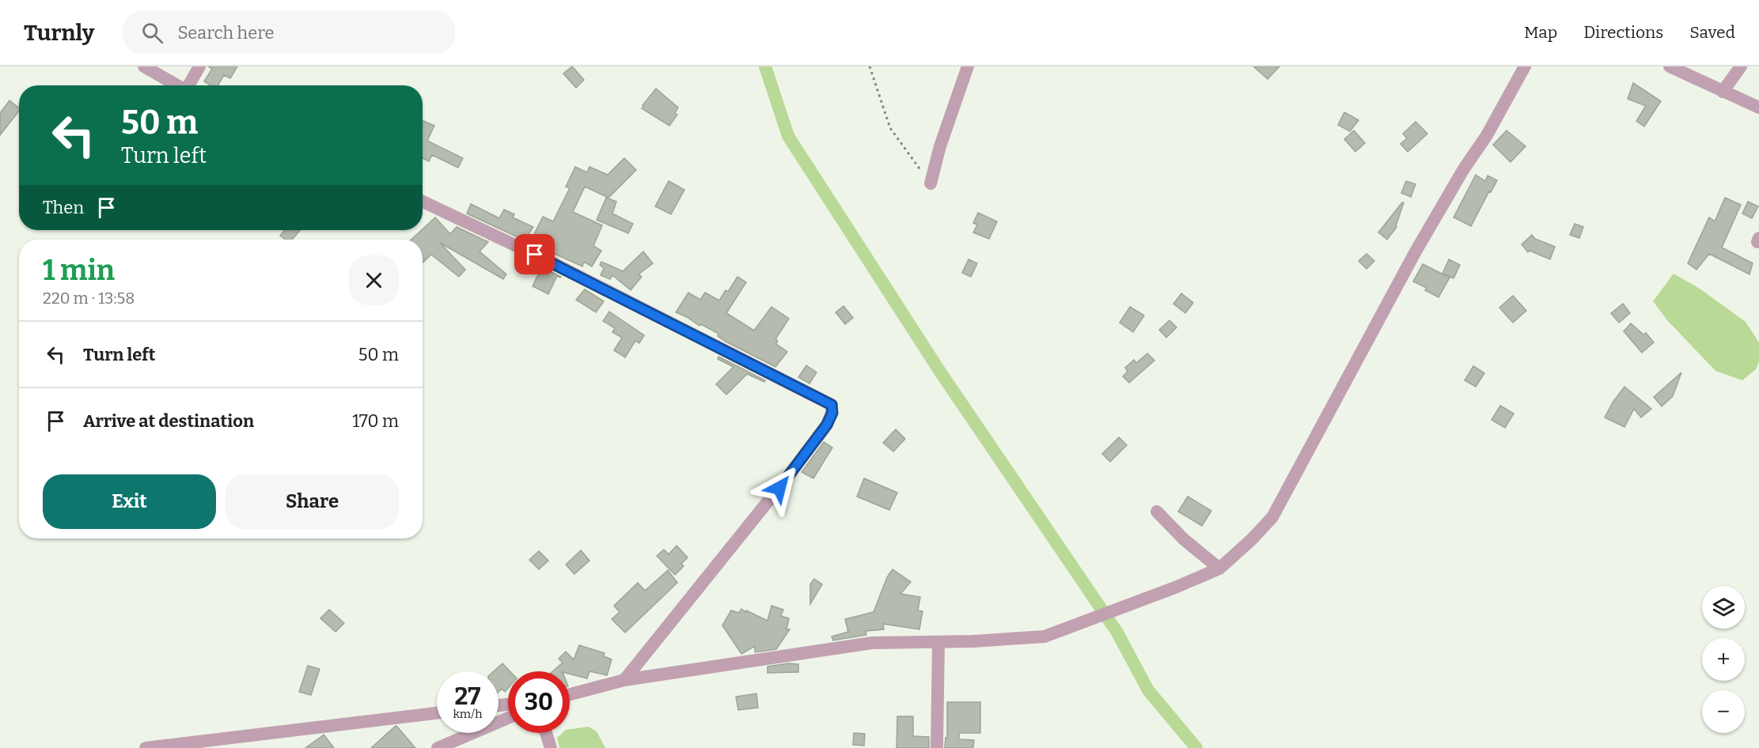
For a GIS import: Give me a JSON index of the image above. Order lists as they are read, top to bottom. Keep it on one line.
{"page":{"header":"Turnly","search":"Search here","nav":["Map","Directions","Saved"],"turn":["50 m","Turn left"],"then":"Then","heading":["1 min","220 m · 13:58"],"list":[{"name":"Turn left","value":"50 m"},{"name":"Arrive at destination","value":"170 m"}],"buttons":["Exit","Share"],"map_buttons":["+","−"],"speed":"27 km/h","limit":"30"}}
